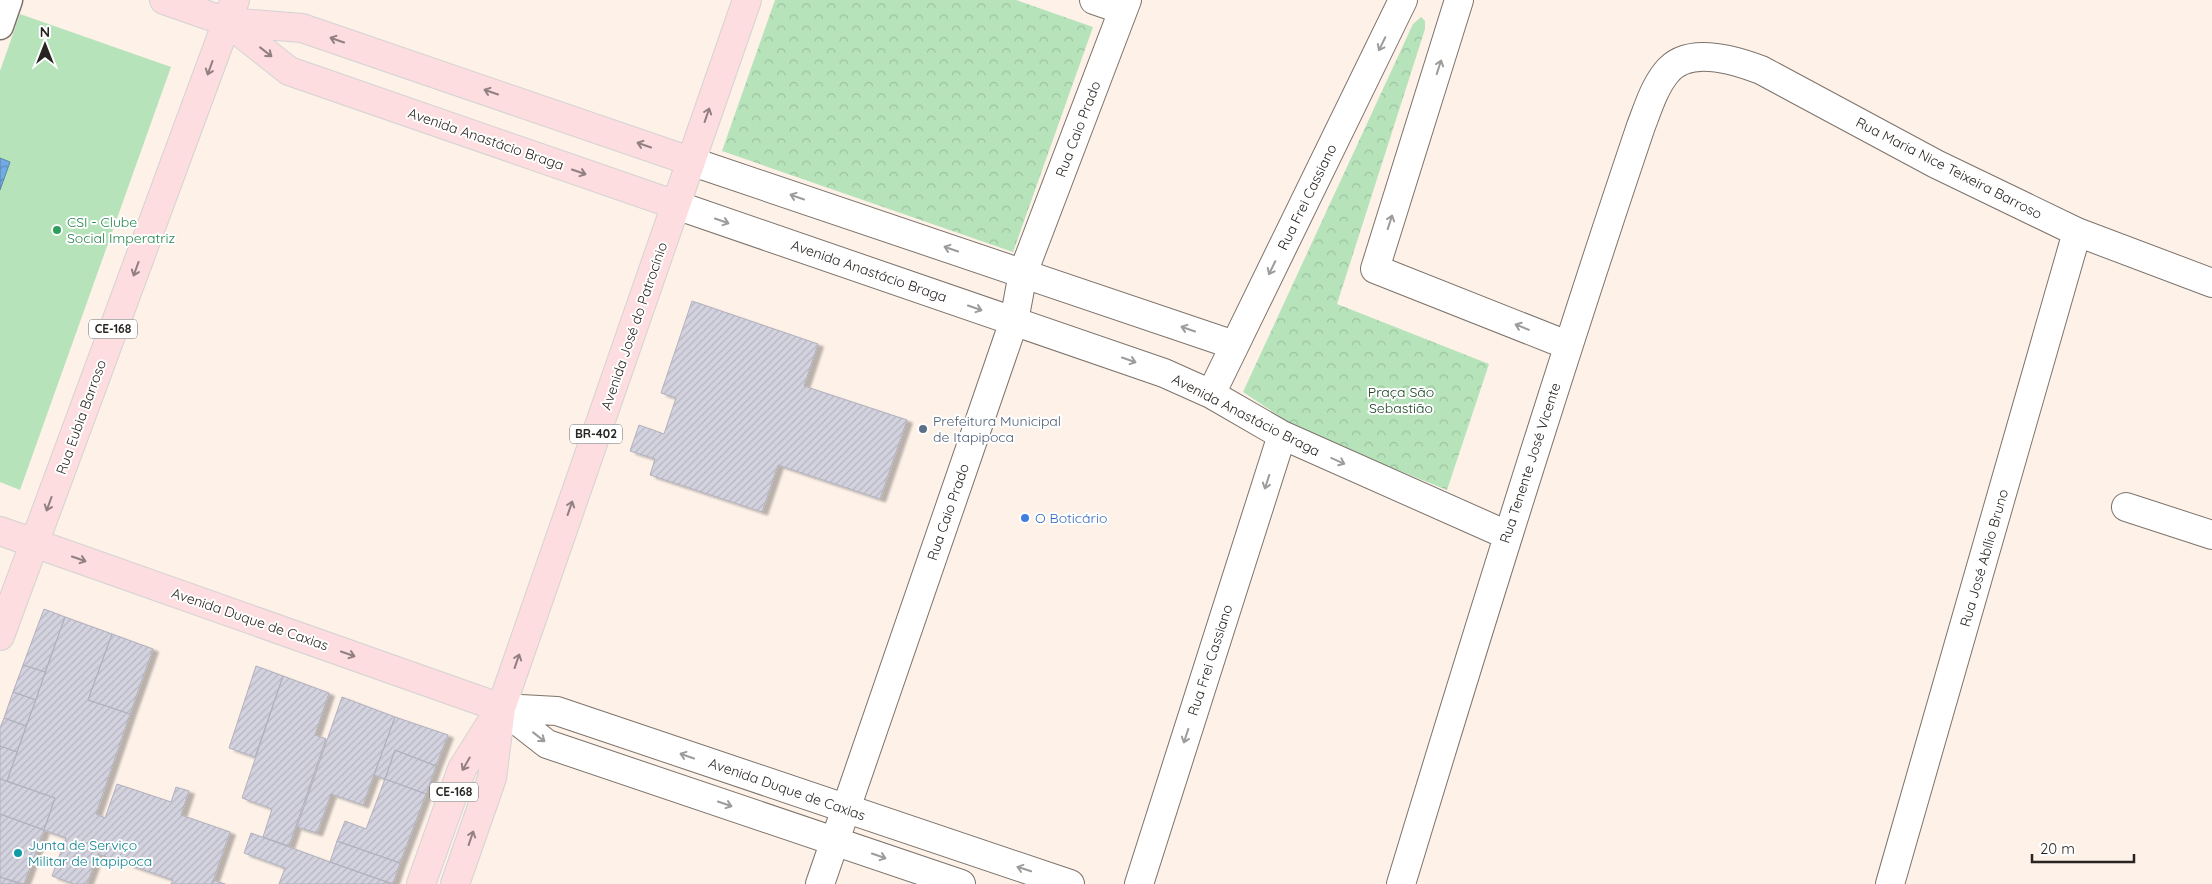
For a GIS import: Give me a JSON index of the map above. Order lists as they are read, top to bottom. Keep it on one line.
{"streets":{"main road":["Avenida Anastácio Braga","Avenida José do Patrocínio","CE-168","Rua Eubia Barroso","BR-402","Avenida Duque de Caxias"],"street":["Rua Caio Prado","Rua Maria Nice Teixeira Barroso","Rua Frei Cassiano","Rua Tenente José Vicente","Rua José Abílio Bruno"]},"crossings":[["Rua Caio Prado","Avenida Anastácio Braga"],["Rua Caio Prado","Avenida Duque de Caxias"],["Avenida Anastácio Braga","Rua Frei Cassiano"],["Avenida Anastácio Braga","Avenida José do Patrocínio"],["Avenida Anastácio Braga","Rua Eubia Barroso"],["Avenida Anastácio Braga","Rua Tenente José Vicente"],["Rua Maria Nice Teixeira Barroso","Rua Tenente José Vicente"],["Rua Maria Nice Teixeira Barroso","Rua José Abílio Bruno"],["Avenida José do Patrocínio","Avenida Duque de Caxias"],["Rua Eubia Barroso","Avenida Duque de Caxias"]],"one_way":["Rua Frei Cassiano","Rua Eubia Barroso"],"parks":["Praça São Sebastião"],"places":["CSI - Clube Social Imperatriz","Prefeitura Municipal de Itapipoca","O Boticário","Junta de Serviço Militar de Itapipoca"],"scale_bar":"20 m","north":"top"}
